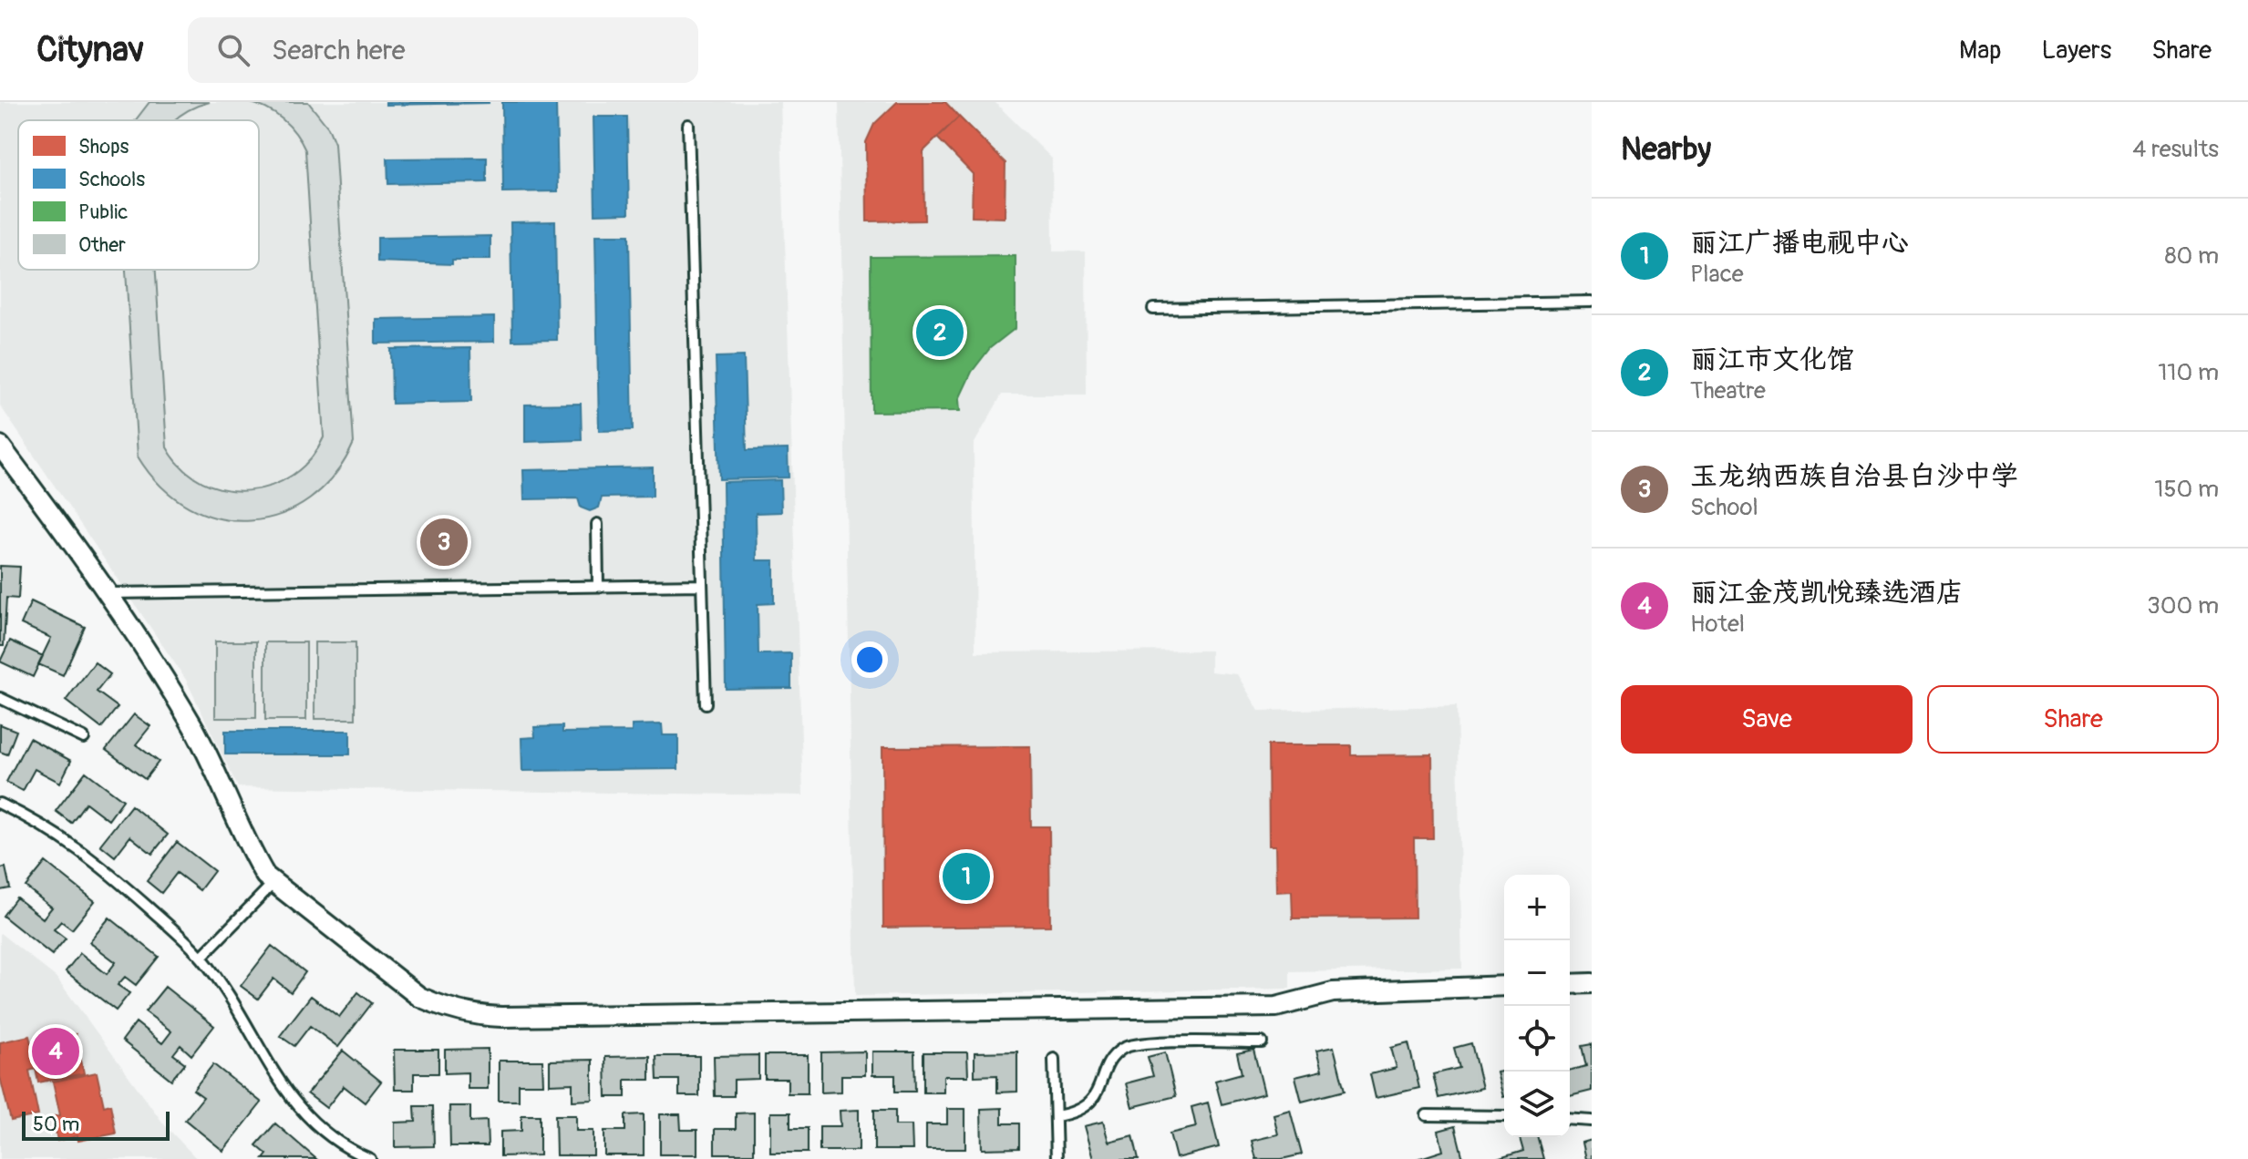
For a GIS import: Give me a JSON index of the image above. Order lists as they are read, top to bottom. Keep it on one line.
{"legend":["Shops","Schools","Public","Other"],"scale_bar":"50 m","page":{"header":"Citynav","search":"Search here","nav":["Map","Layers","Share"],"heading":["Nearby","4 results"],"list":[{"mark":"1","name":"丽江广播电视中心","note":"Place","value":"80 m"},{"mark":"2","name":"丽江市文化馆","note":"Theatre","value":"110 m"},{"mark":"3","name":"玉龙纳西族自治县白沙中学","note":"School","value":"150 m"},{"mark":"4","name":"丽江金茂凯悦臻选酒店","note":"Hotel","value":"300 m"}],"pins":["2","3","1","4"],"buttons":["Save","Share"],"map_buttons":["+","−"],"scale":"50 m"}}
